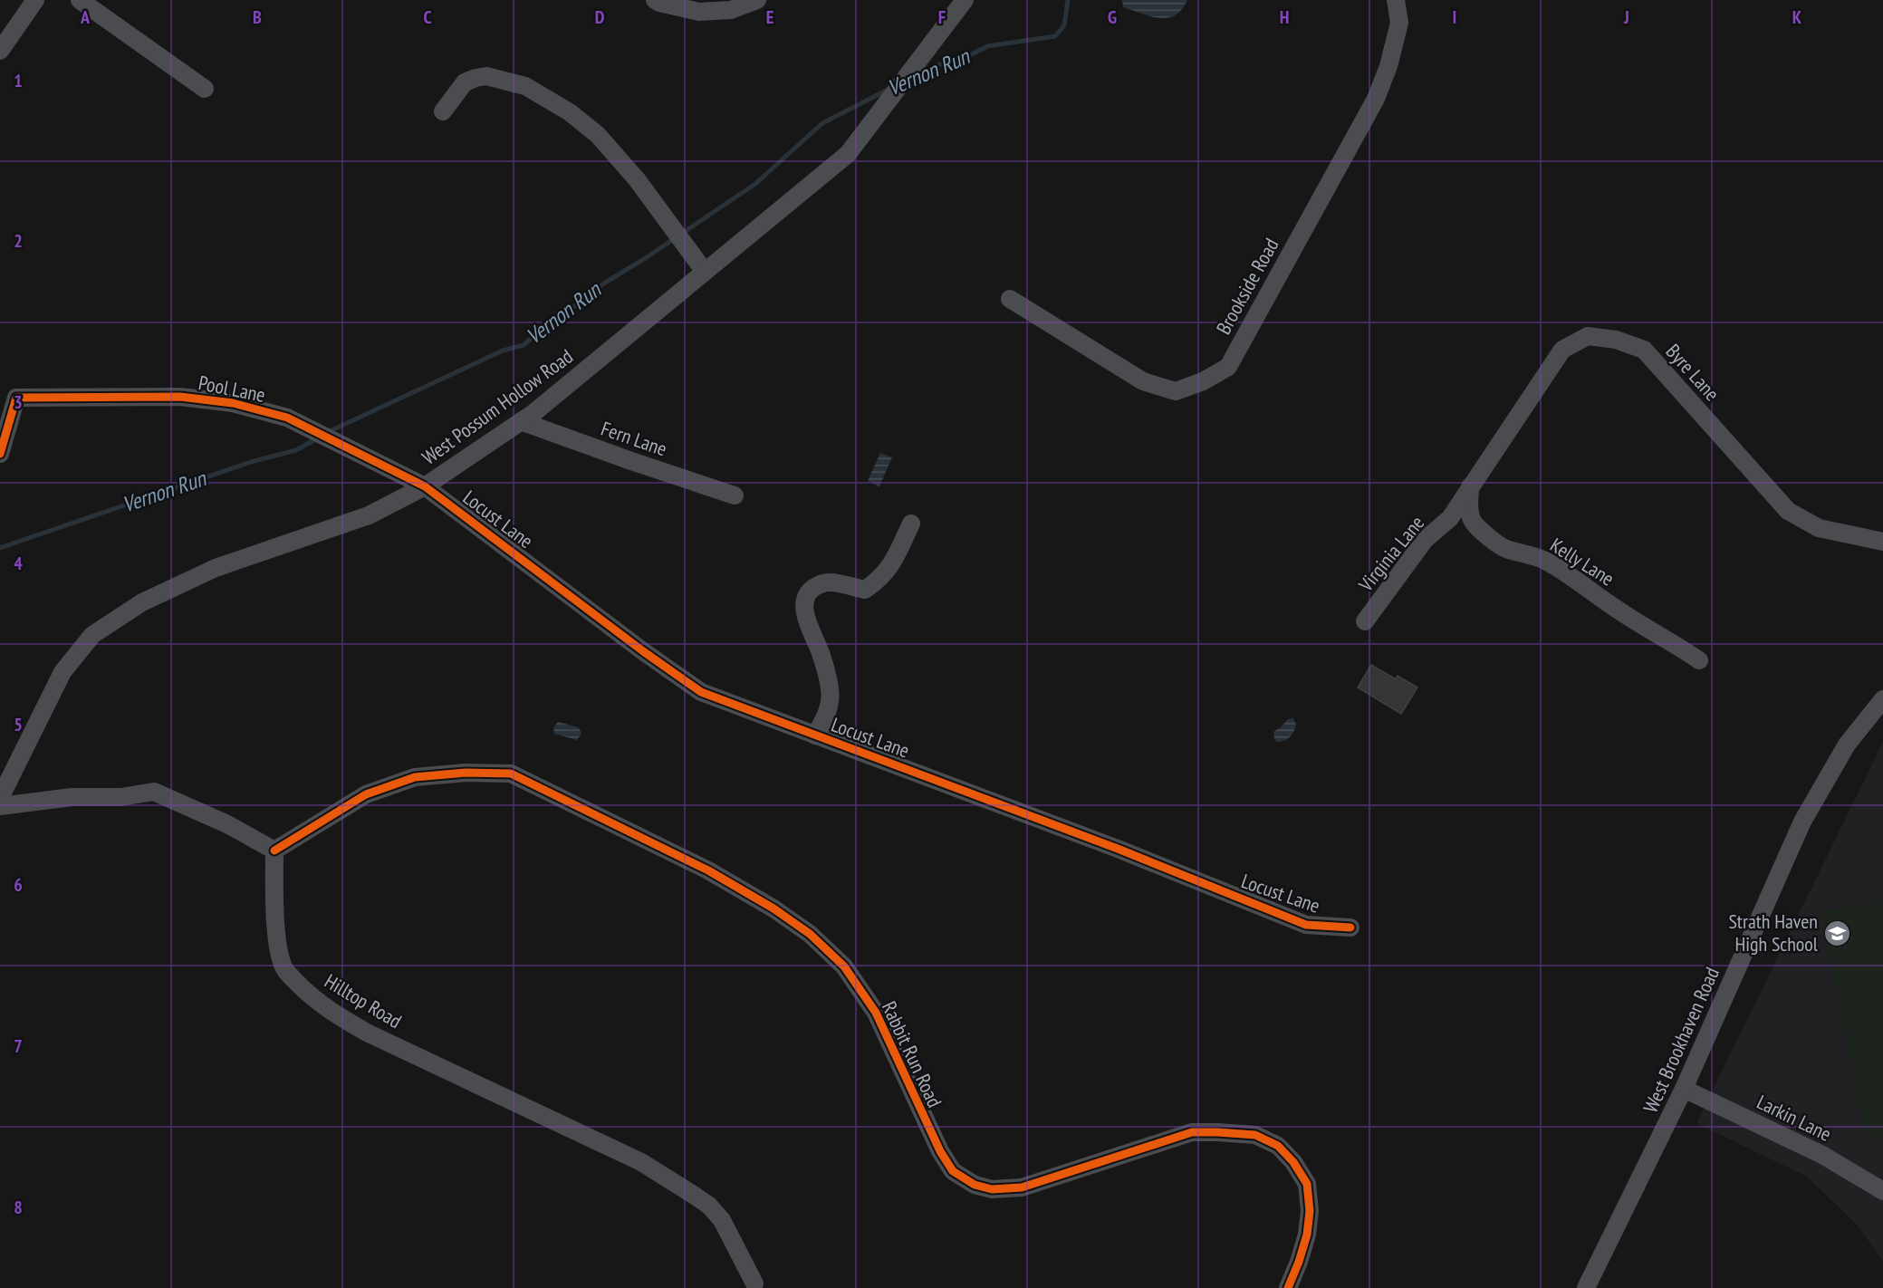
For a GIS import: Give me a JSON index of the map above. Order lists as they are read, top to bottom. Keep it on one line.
{"streets":{"street":["Brookside Road","Byre Lane","Pool Lane","West Possum Hollow Road","Fern Lane","Locust Lane","Virginia Lane","Kelly Lane","Hilltop Road","West Brookhaven Road","Rabbit Run Road","Larkin Lane"]},"crossings":[["Byre Lane","Virginia Lane"],["Byre Lane","Kelly Lane"],["Pool Lane","West Possum Hollow Road"],["Pool Lane","Locust Lane"],["West Possum Hollow Road","Fern Lane"],["West Possum Hollow Road","Locust Lane"],["Virginia Lane","Kelly Lane"],["Hilltop Road","Rabbit Run Road"],["West Brookhaven Road","Larkin Lane"]],"water":["Vernon Run"],"places":{"school or university":["Strath Haven High School"]},"grid":{"columns":["A","B","C","D","E","F","G","H","I","J","K"],"rows":["1","2","3","4","5","6","7","8"]}}
